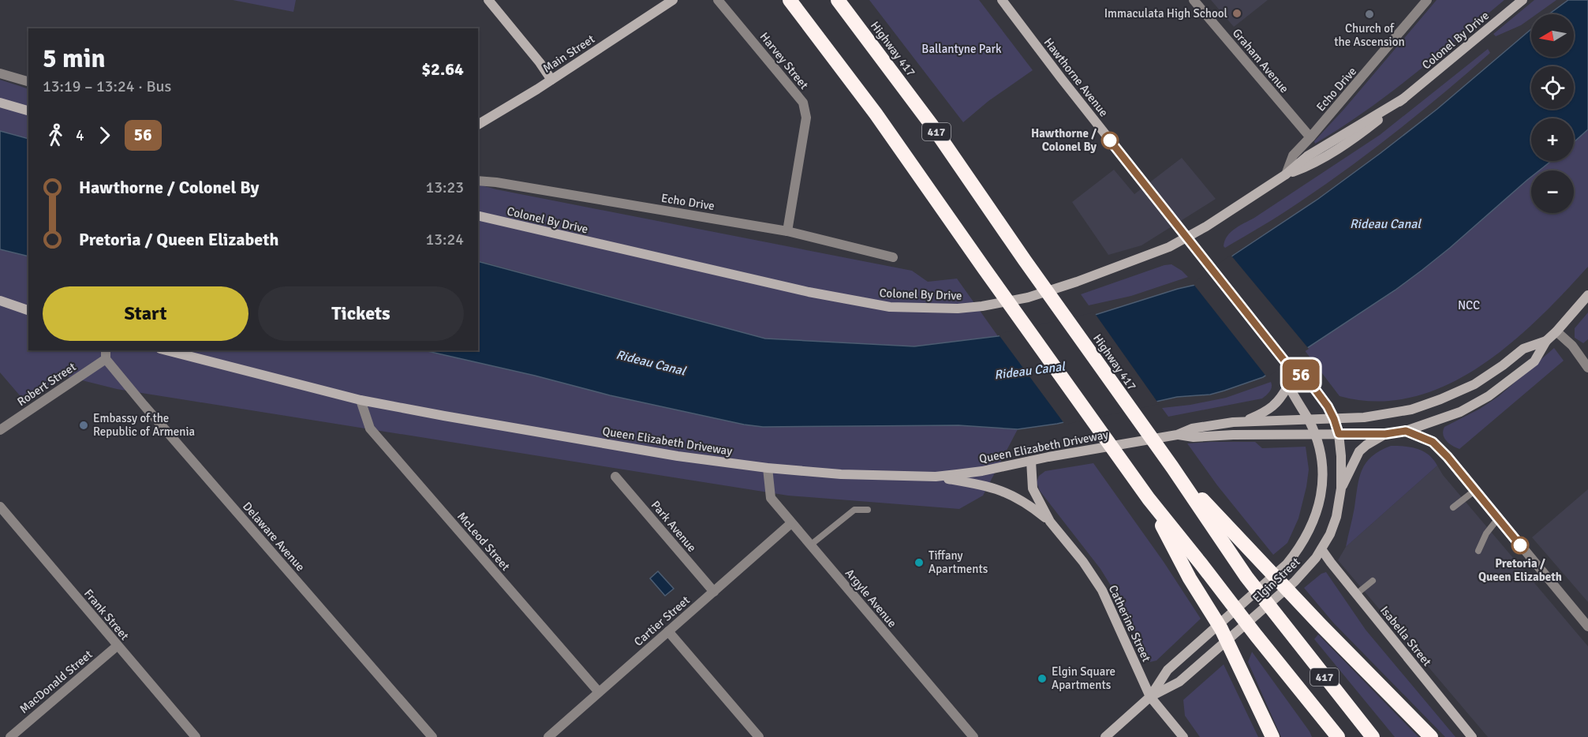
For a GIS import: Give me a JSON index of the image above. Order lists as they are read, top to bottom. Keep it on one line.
{"streets":{"highway":["Highway 417","417"],"main road":["Colonel By Drive","Main Street","Hawthorne Avenue","Queen Elizabeth Driveway","Elgin Street","Catherine Street","Isabella Street"],"street":["Harvey Street","Graham Avenue","Echo Drive","Robert Street","Park Avenue","Delaware Avenue","McLeod Street","Argyle Avenue","Frank Street","Cartier Street","MacDonald Street"]},"crossings":[["Colonel By Drive","Hawthorne Avenue"],["Colonel By Drive","Echo Drive"],["Harvey Street","Echo Drive"],["Graham Avenue","Echo Drive"],["Hawthorne Avenue","Queen Elizabeth Driveway"],["Hawthorne Avenue","Elgin Street"],["Robert Street","Delaware Avenue"],["Queen Elizabeth Driveway","McLeod Street"],["Queen Elizabeth Driveway","Elgin Street"],["Queen Elizabeth Driveway","Argyle Avenue"],["Park Avenue","Cartier Street"],["McLeod Street","Cartier Street"],["Elgin Street","Catherine Street"],["Elgin Street","Isabella Street"],["Argyle Avenue","Cartier Street"],["Frank Street","MacDonald Street"]],"water":["Rideau Canal"],"parks":["Ballantyne Park","NCC"],"places":["Immaculata High School","Church of the Ascension","Hawthorne / Colonel By","Embassy of the Republic of Armenia","Pretoria / Queen Elizabeth","Tiffany Apartments","Elgin Square Apartments"],"lines":["bus line 56"],"north":"left","page":{"on_map":"56","map_buttons":["+","−"],"heading":["5 min","13:19 – 13:24 · Bus","$2.64"],"legs":["4","56"],"list":[{"name":"Hawthorne / Colonel By","value":"13:23"},{"name":"Pretoria / Queen Elizabeth","value":"13:24"}],"buttons":["Start","Tickets"]}}
